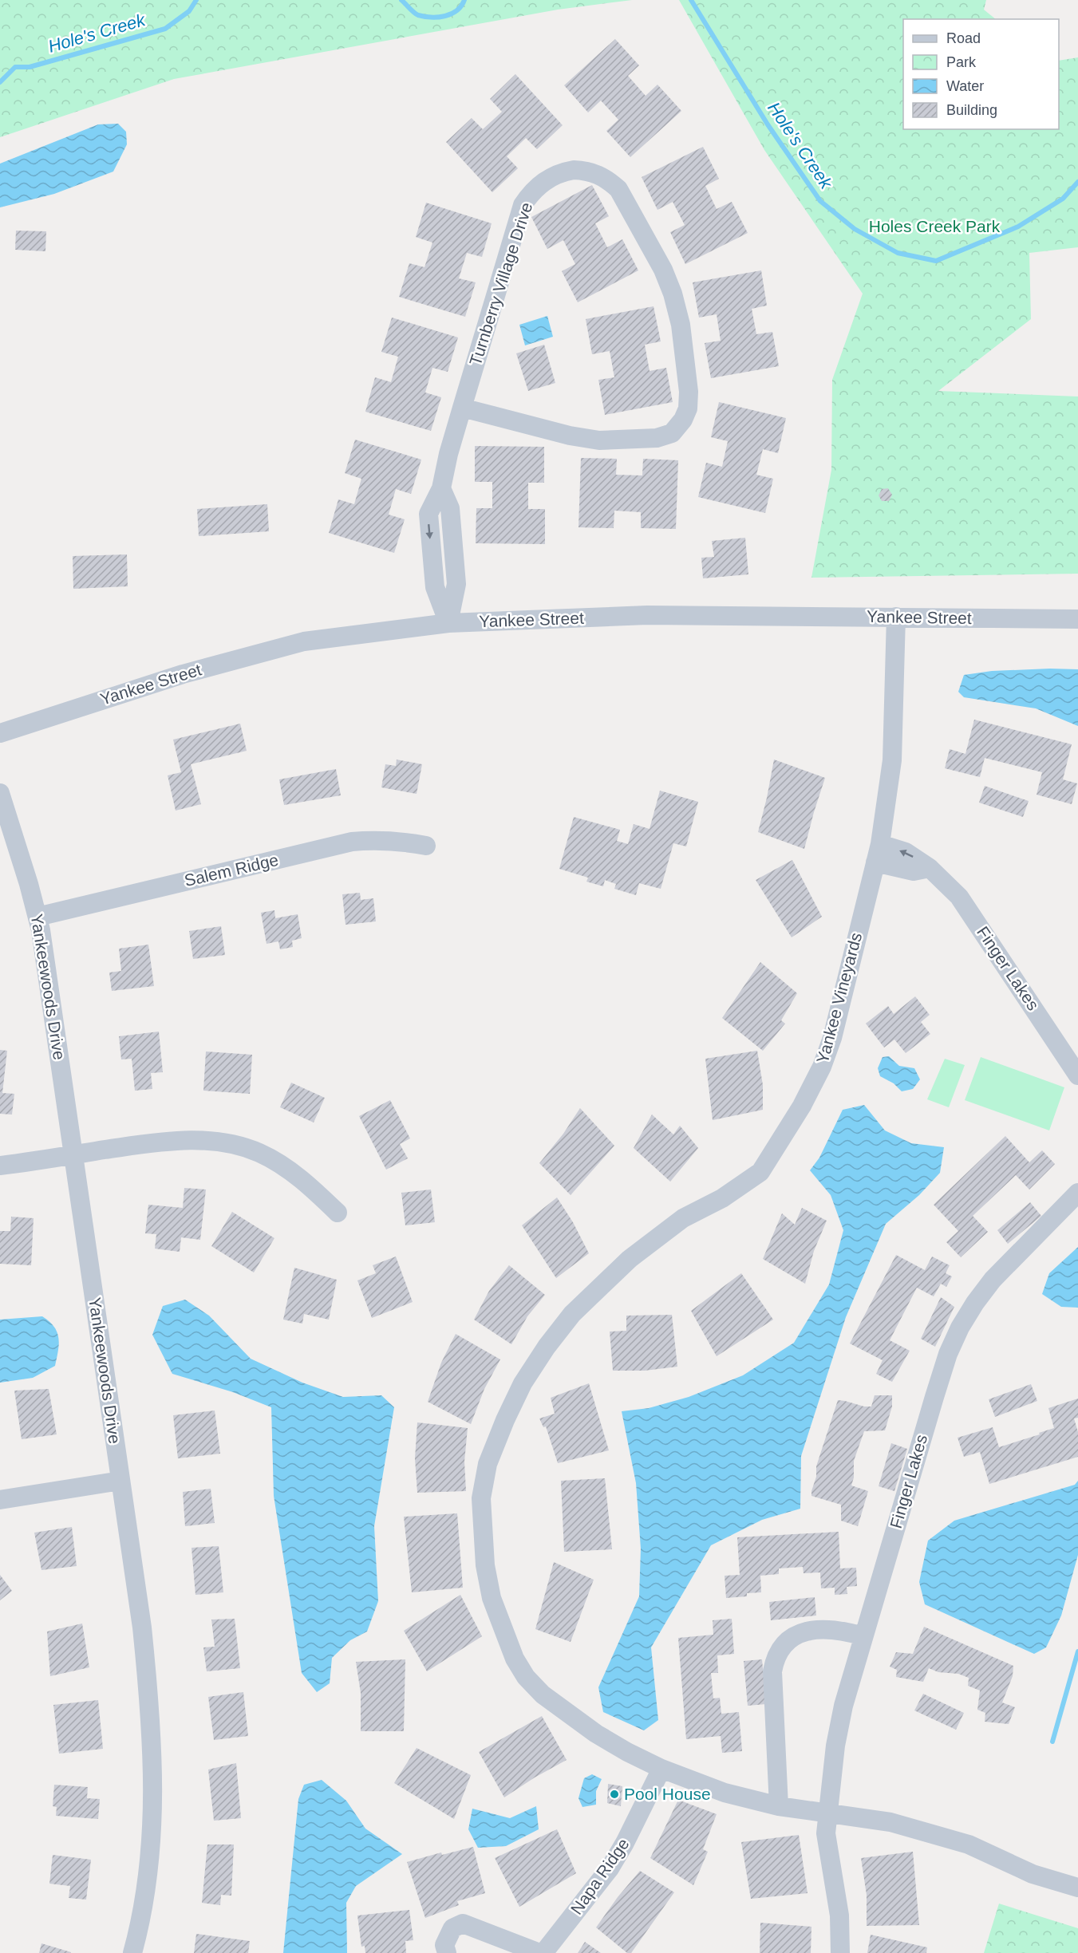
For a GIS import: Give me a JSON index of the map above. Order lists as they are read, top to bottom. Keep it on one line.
{"streets":{"street":["Turnberry Village Drive","Yankee Street","Salem Ridge","Finger Lakes","Yankeewoods Drive","Yankee Vineyards","Napa Ridge"]},"crossings":[["Turnberry Village Drive","Yankee Street"],["Yankee Street","Yankee Vineyards"],["Salem Ridge","Yankeewoods Drive"],["Finger Lakes","Yankee Vineyards"],["Yankee Vineyards","Napa Ridge"]],"water":["Hole's Creek"],"parks":["Holes Creek Park"],"places":["Pool House"],"legend":["Road","Park","Water","Building"]}
